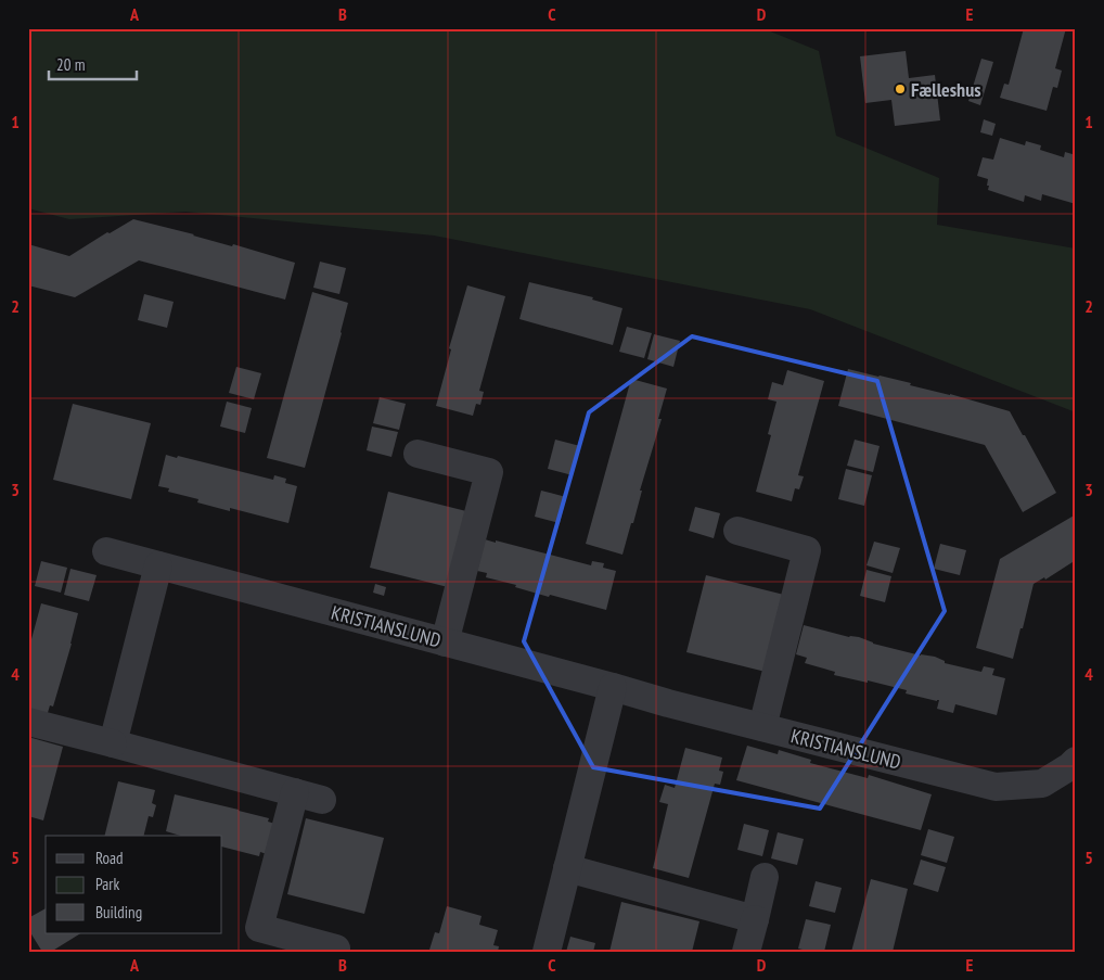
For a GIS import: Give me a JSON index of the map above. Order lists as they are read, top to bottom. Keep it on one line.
{"streets":{"street":["KRISTIANSLUND"]},"places":["Fælleshus"],"legend":["Road","Park","Building"],"scale_bar":"20 m","grid":{"columns":["A","B","C","D","E"],"rows":["1","2","3","4","5"]}}
